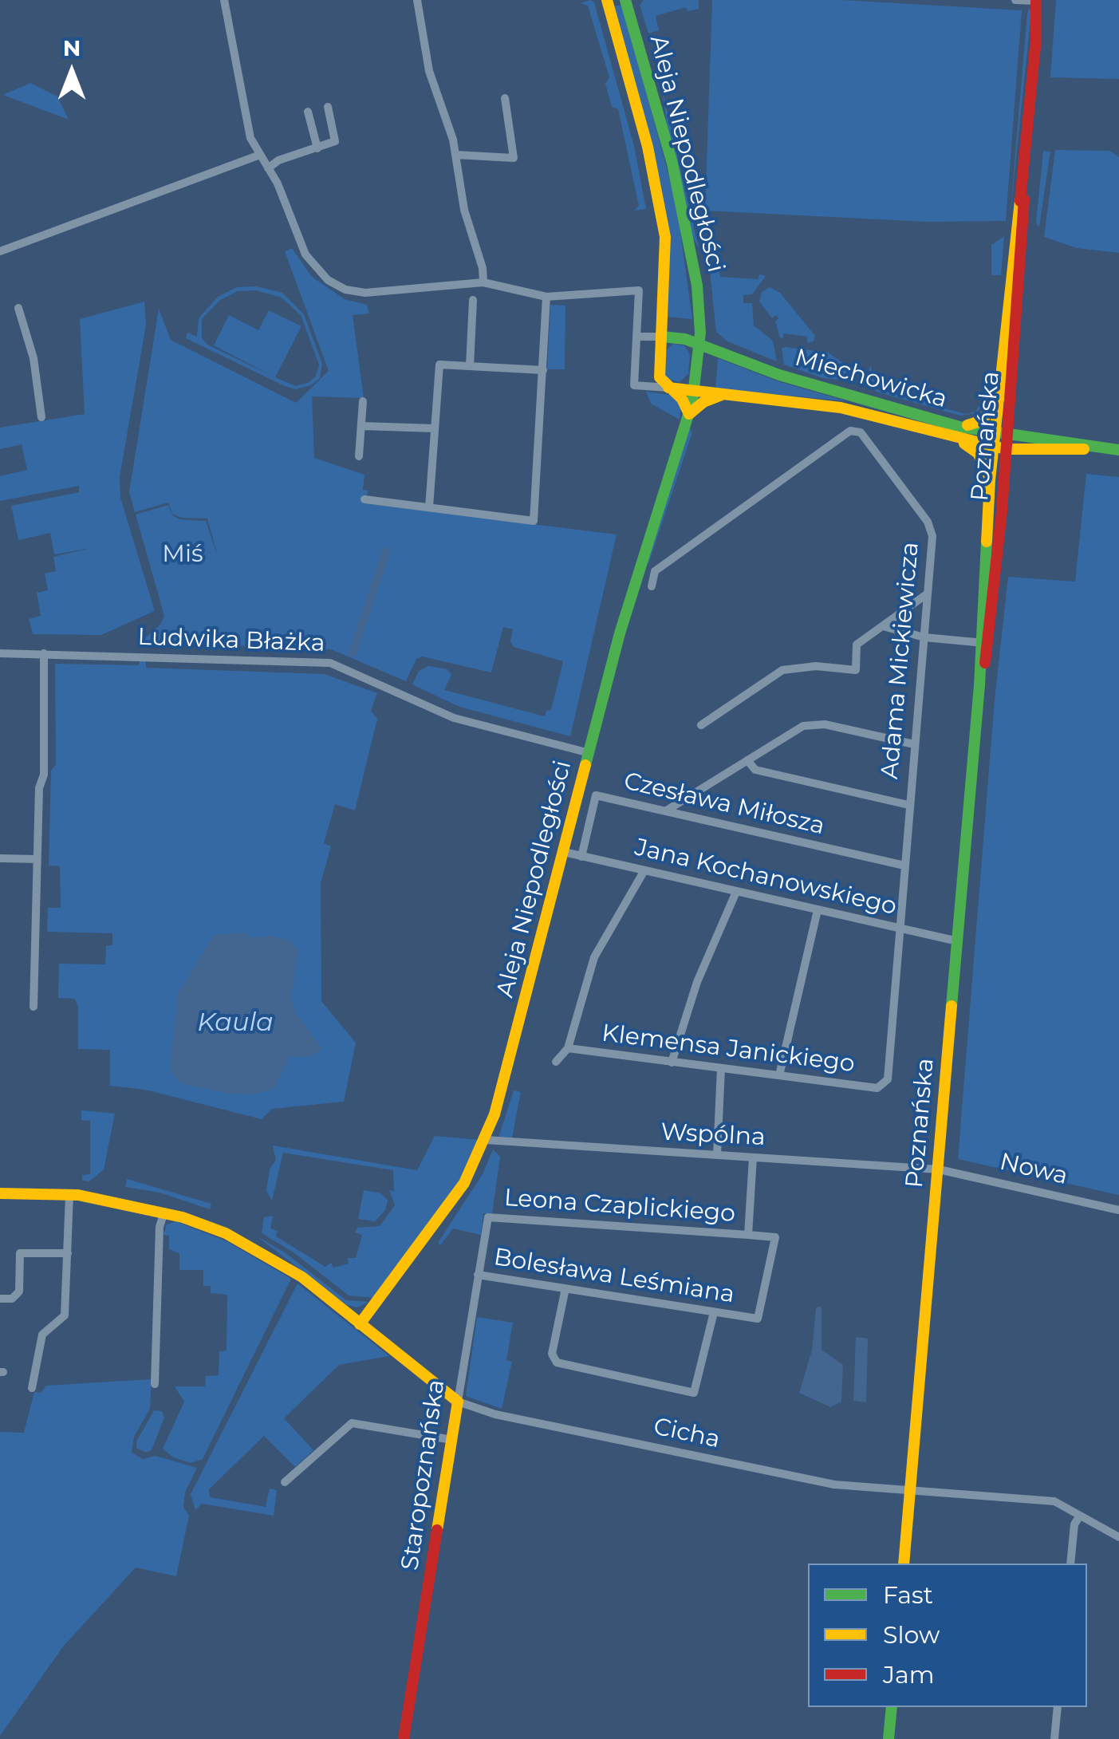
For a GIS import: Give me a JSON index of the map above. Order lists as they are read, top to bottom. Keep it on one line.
{"streets":{"street":["Aleja Niepodległości","Miechowicka","Poznańska","Ludwika Błażka","Adama Mickiewicza","Czesława Miłosza","Jana Kochanowskiego","Klemensa Janickiego","Wspólna","Nowa","Leona Czaplickiego","Bolesława Leśmiana","Cicha","Staropoznańska"]},"crossings":[["Aleja Niepodległości","Miechowicka"],["Aleja Niepodległości","Ludwika Błażka"],["Aleja Niepodległości","Jana Kochanowskiego"],["Aleja Niepodległości","Wspólna"],["Miechowicka","Poznańska"],["Poznańska","Jana Kochanowskiego"],["Poznańska","Wspólna"],["Poznańska","Nowa"],["Poznańska","Cicha"],["Adama Mickiewicza","Czesława Miłosza"],["Adama Mickiewicza","Jana Kochanowskiego"],["Adama Mickiewicza","Klemensa Janickiego"],["Czesława Miłosza","Jana Kochanowskiego"],["Wspólna","Nowa"],["Wspólna","Leona Czaplickiego"],["Leona Czaplickiego","Bolesława Leśmiana"],["Leona Czaplickiego","Staropoznańska"],["Bolesława Leśmiana","Staropoznańska"],["Cicha","Staropoznańska"]],"water":["Kaula"],"parks":["Miś"],"legend":["Fast","Slow","Jam"],"north":"top"}
